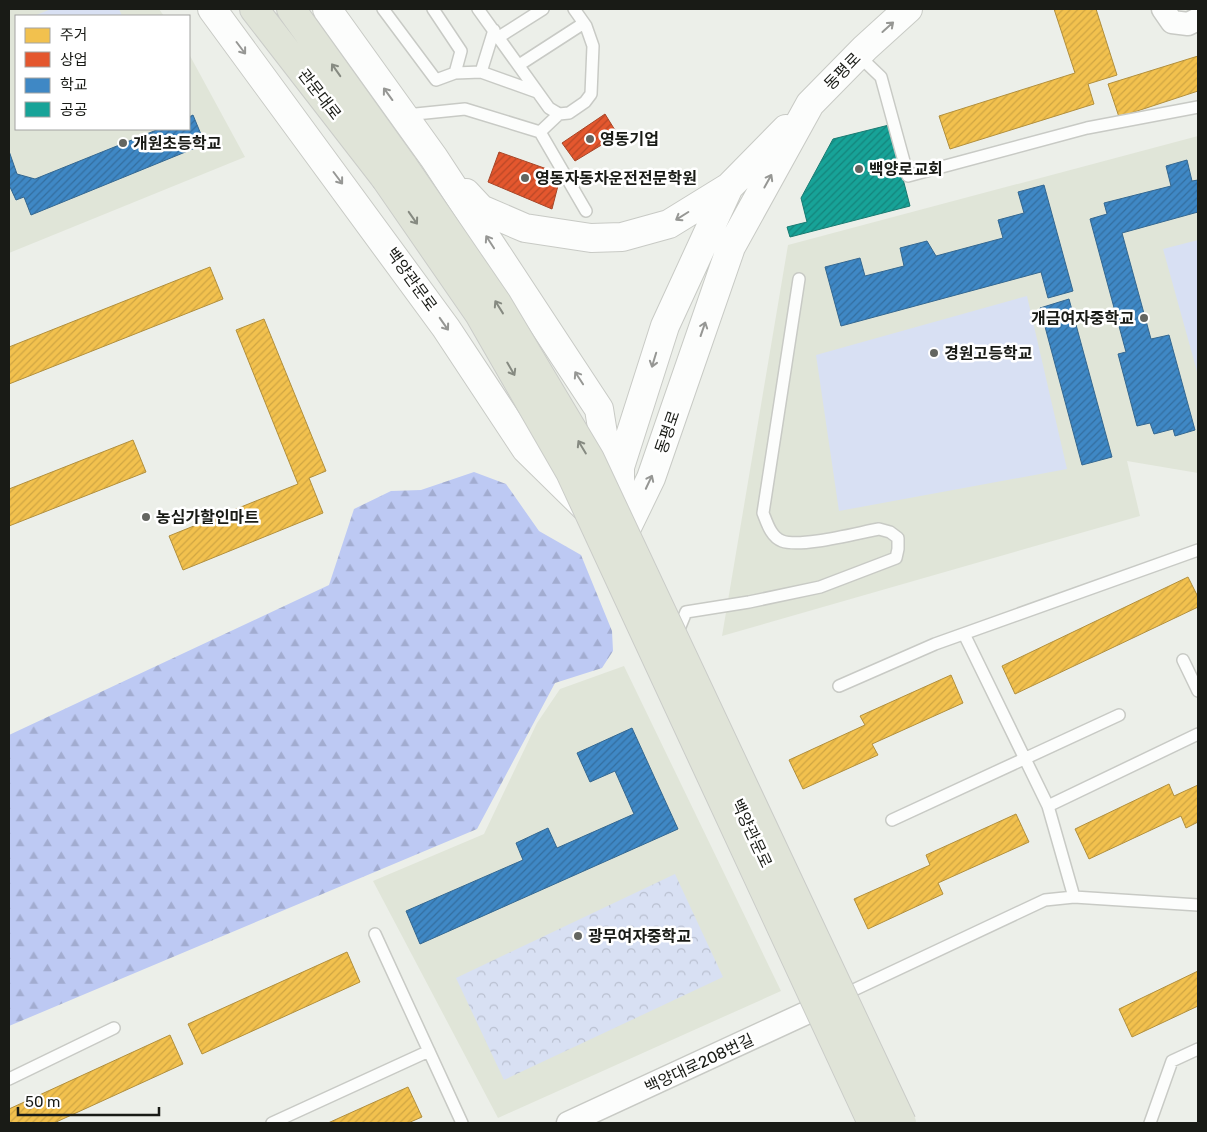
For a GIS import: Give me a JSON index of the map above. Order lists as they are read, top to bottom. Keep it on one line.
{"streets":{"highway":["관문대로"],"main road":["동평로","백양관문로"],"street":["백양대로208번길"]},"crossings":[["동평로","백양관문로"],["백양관문로","백양대로208번길"]],"places":["영동기업","개원초등학교","백양로교회","영동자동차운전전문학원","개금여자중학교","경원고등학교","농심가할인마트","광무여자중학교"],"legend":["주거","상업","학교","공공"],"scale_bar":"50 m"}
